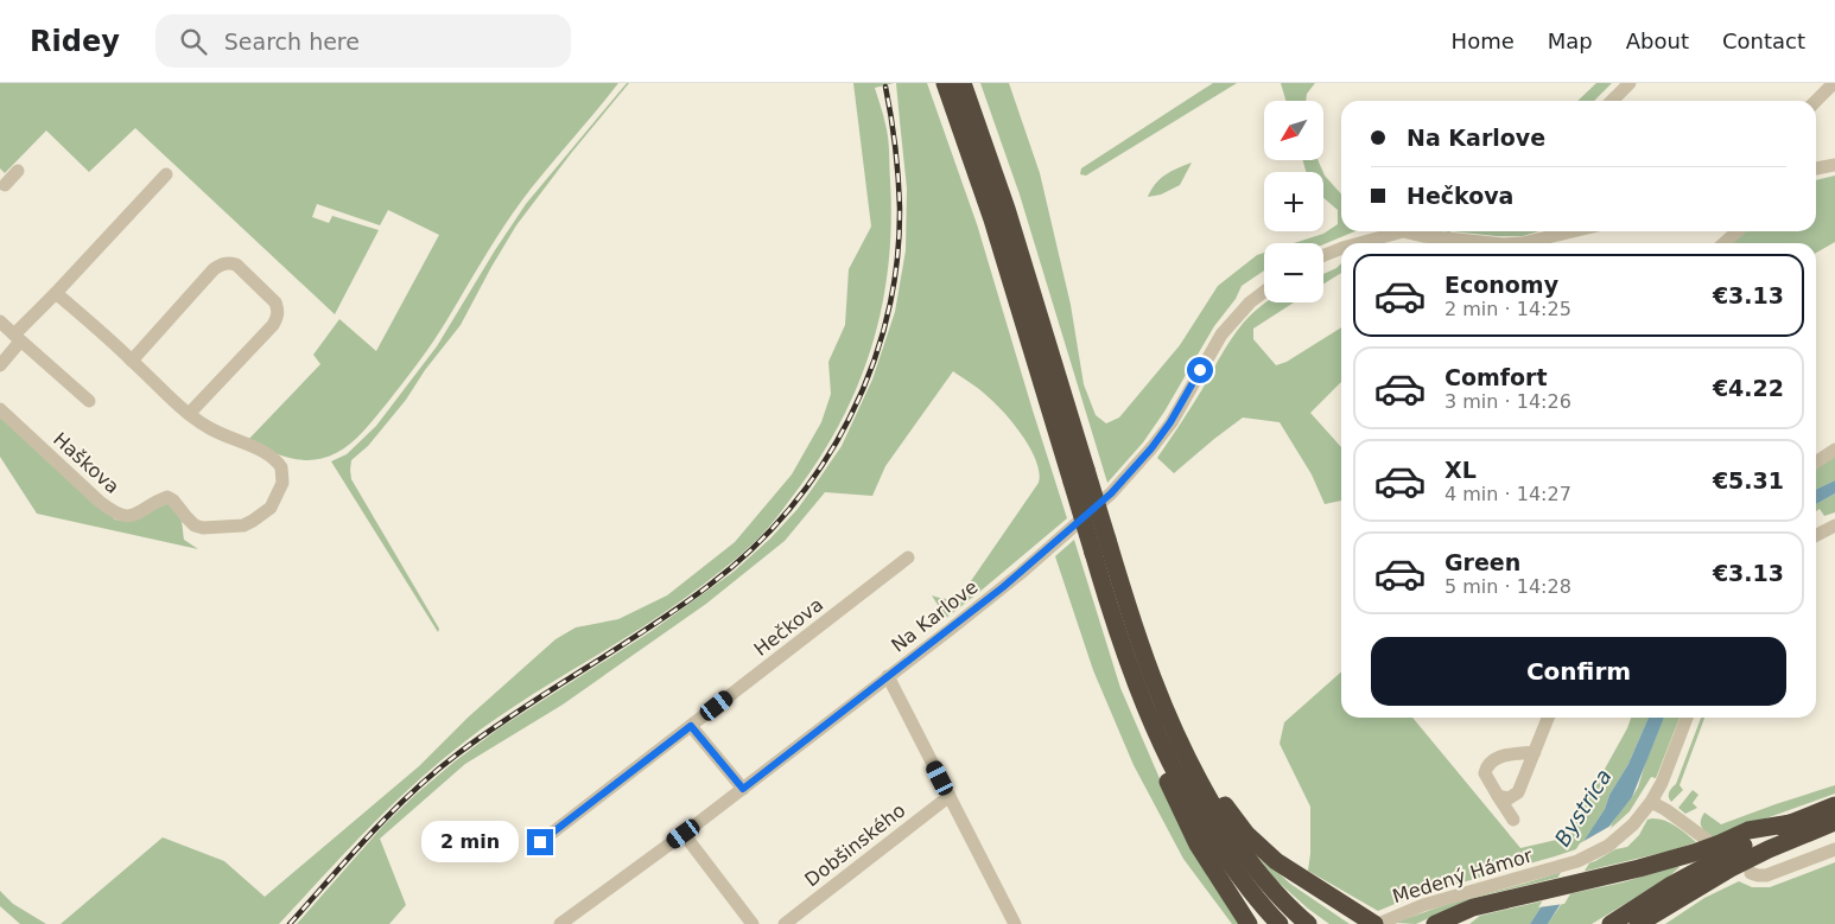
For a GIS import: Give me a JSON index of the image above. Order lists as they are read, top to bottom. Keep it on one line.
{"streets":{"street":["Haškova","Na Karlove","Hečkova","Dobšinského","Medený Hámor"]},"water":["Bystrica"],"north":"bottom left","page":{"header":"Ridey","search":"Search here","nav":["Home","Map","About","Contact"],"map_buttons":["+","−"],"banner":["Na Karlove","Hečkova"],"list":[{"name":"Economy","note":"2 min · 14:25","value":"€3.13"},{"name":"Comfort","note":"3 min · 14:26","value":"€4.22"},{"name":"XL","note":"4 min · 14:27","value":"€5.31"},{"name":"Green","note":"5 min · 14:28","value":"€3.13"}],"buttons":"Confirm","bubble":"2 min"}}
